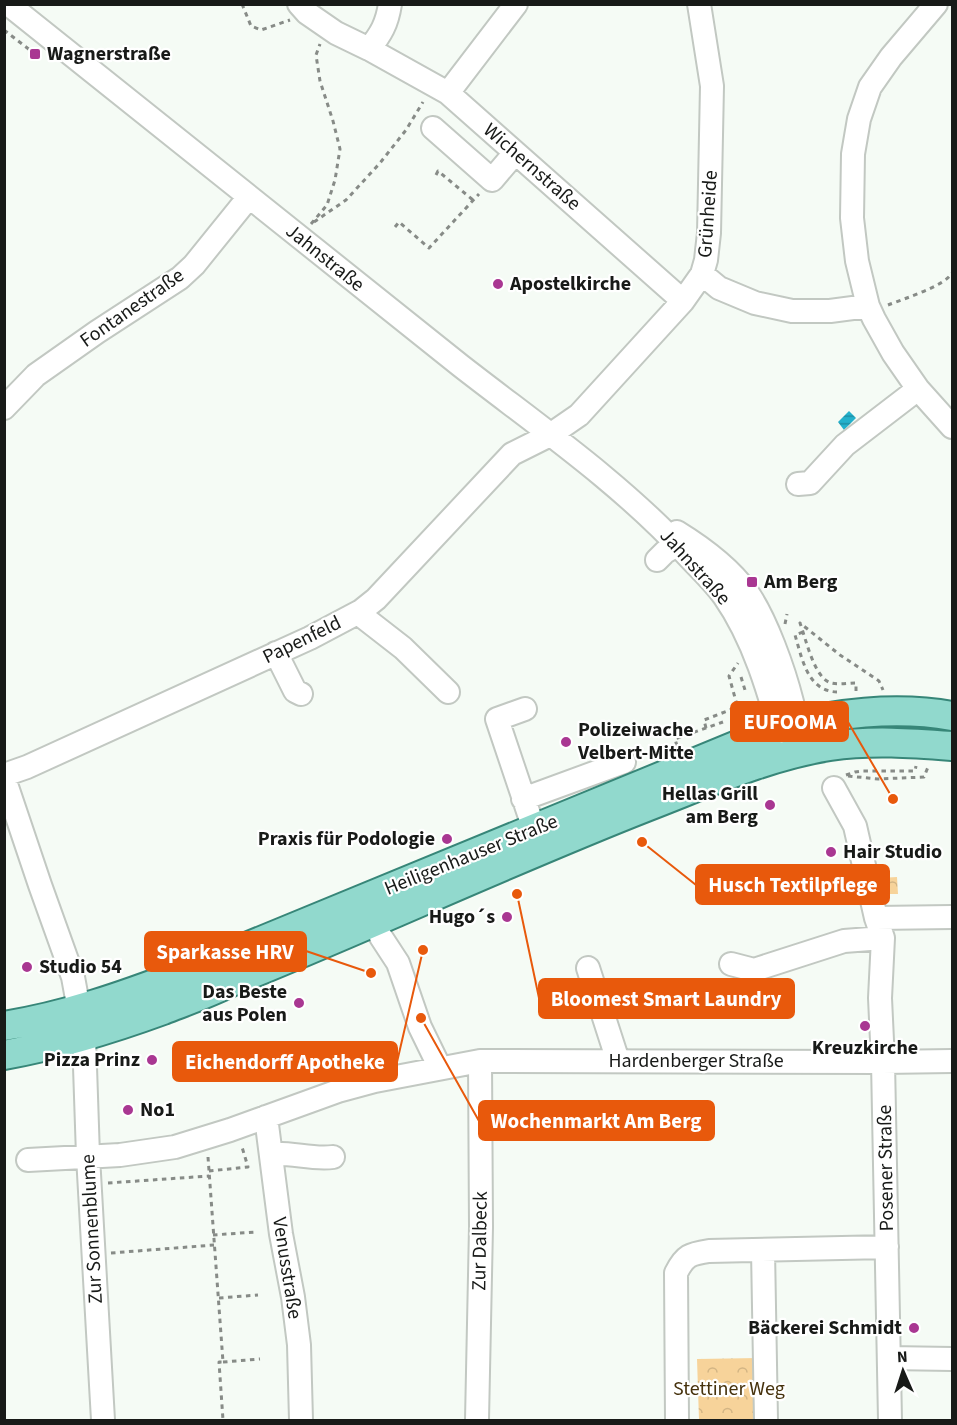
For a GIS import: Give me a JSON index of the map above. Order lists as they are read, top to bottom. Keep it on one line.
{"streets":{"main road":["Heiligenhauser Straße"],"street":["Wichernstraße","Grünheide","Jahnstraße","Fontanestraße","Papenfeld","Hardenberger Straße","Posener Straße","Zur Sonnenblume","Zur Dalbeck","Venusstraße"]},"crossings":[["Wichernstraße","Grünheide"],["Grünheide","Jahnstraße"],["Grünheide","Papenfeld"],["Jahnstraße","Fontanestraße"],["Jahnstraße","Papenfeld"],["Jahnstraße","Heiligenhauser Straße"],["Papenfeld","Zur Sonnenblume"],["Heiligenhauser Straße","Zur Sonnenblume"],["Hardenberger Straße","Posener Straße"],["Hardenberger Straße","Zur Sonnenblume"],["Hardenberger Straße","Zur Dalbeck"],["Hardenberger Straße","Venusstraße"]],"parks":["Stettiner Weg"],"places":{"transit":["Wagnerstraße","Am Berg"],"other":["Apostelkirche","Polizeiwache Velbert-Mitte","EUFOOMA","Hellas Grill am Berg","Praxis für Podologie","Husch Textilpflege","Hair Studio","Bloomest Smart Laundry","Hugo´s","Eichendorff Apotheke","Studio 54","Sparkasse HRV","Das Beste aus Polen","Wochenmarkt Am Berg","Kreuzkirche","Pizza Prinz","No1","Bäckerei Schmidt"]},"north":"top"}
